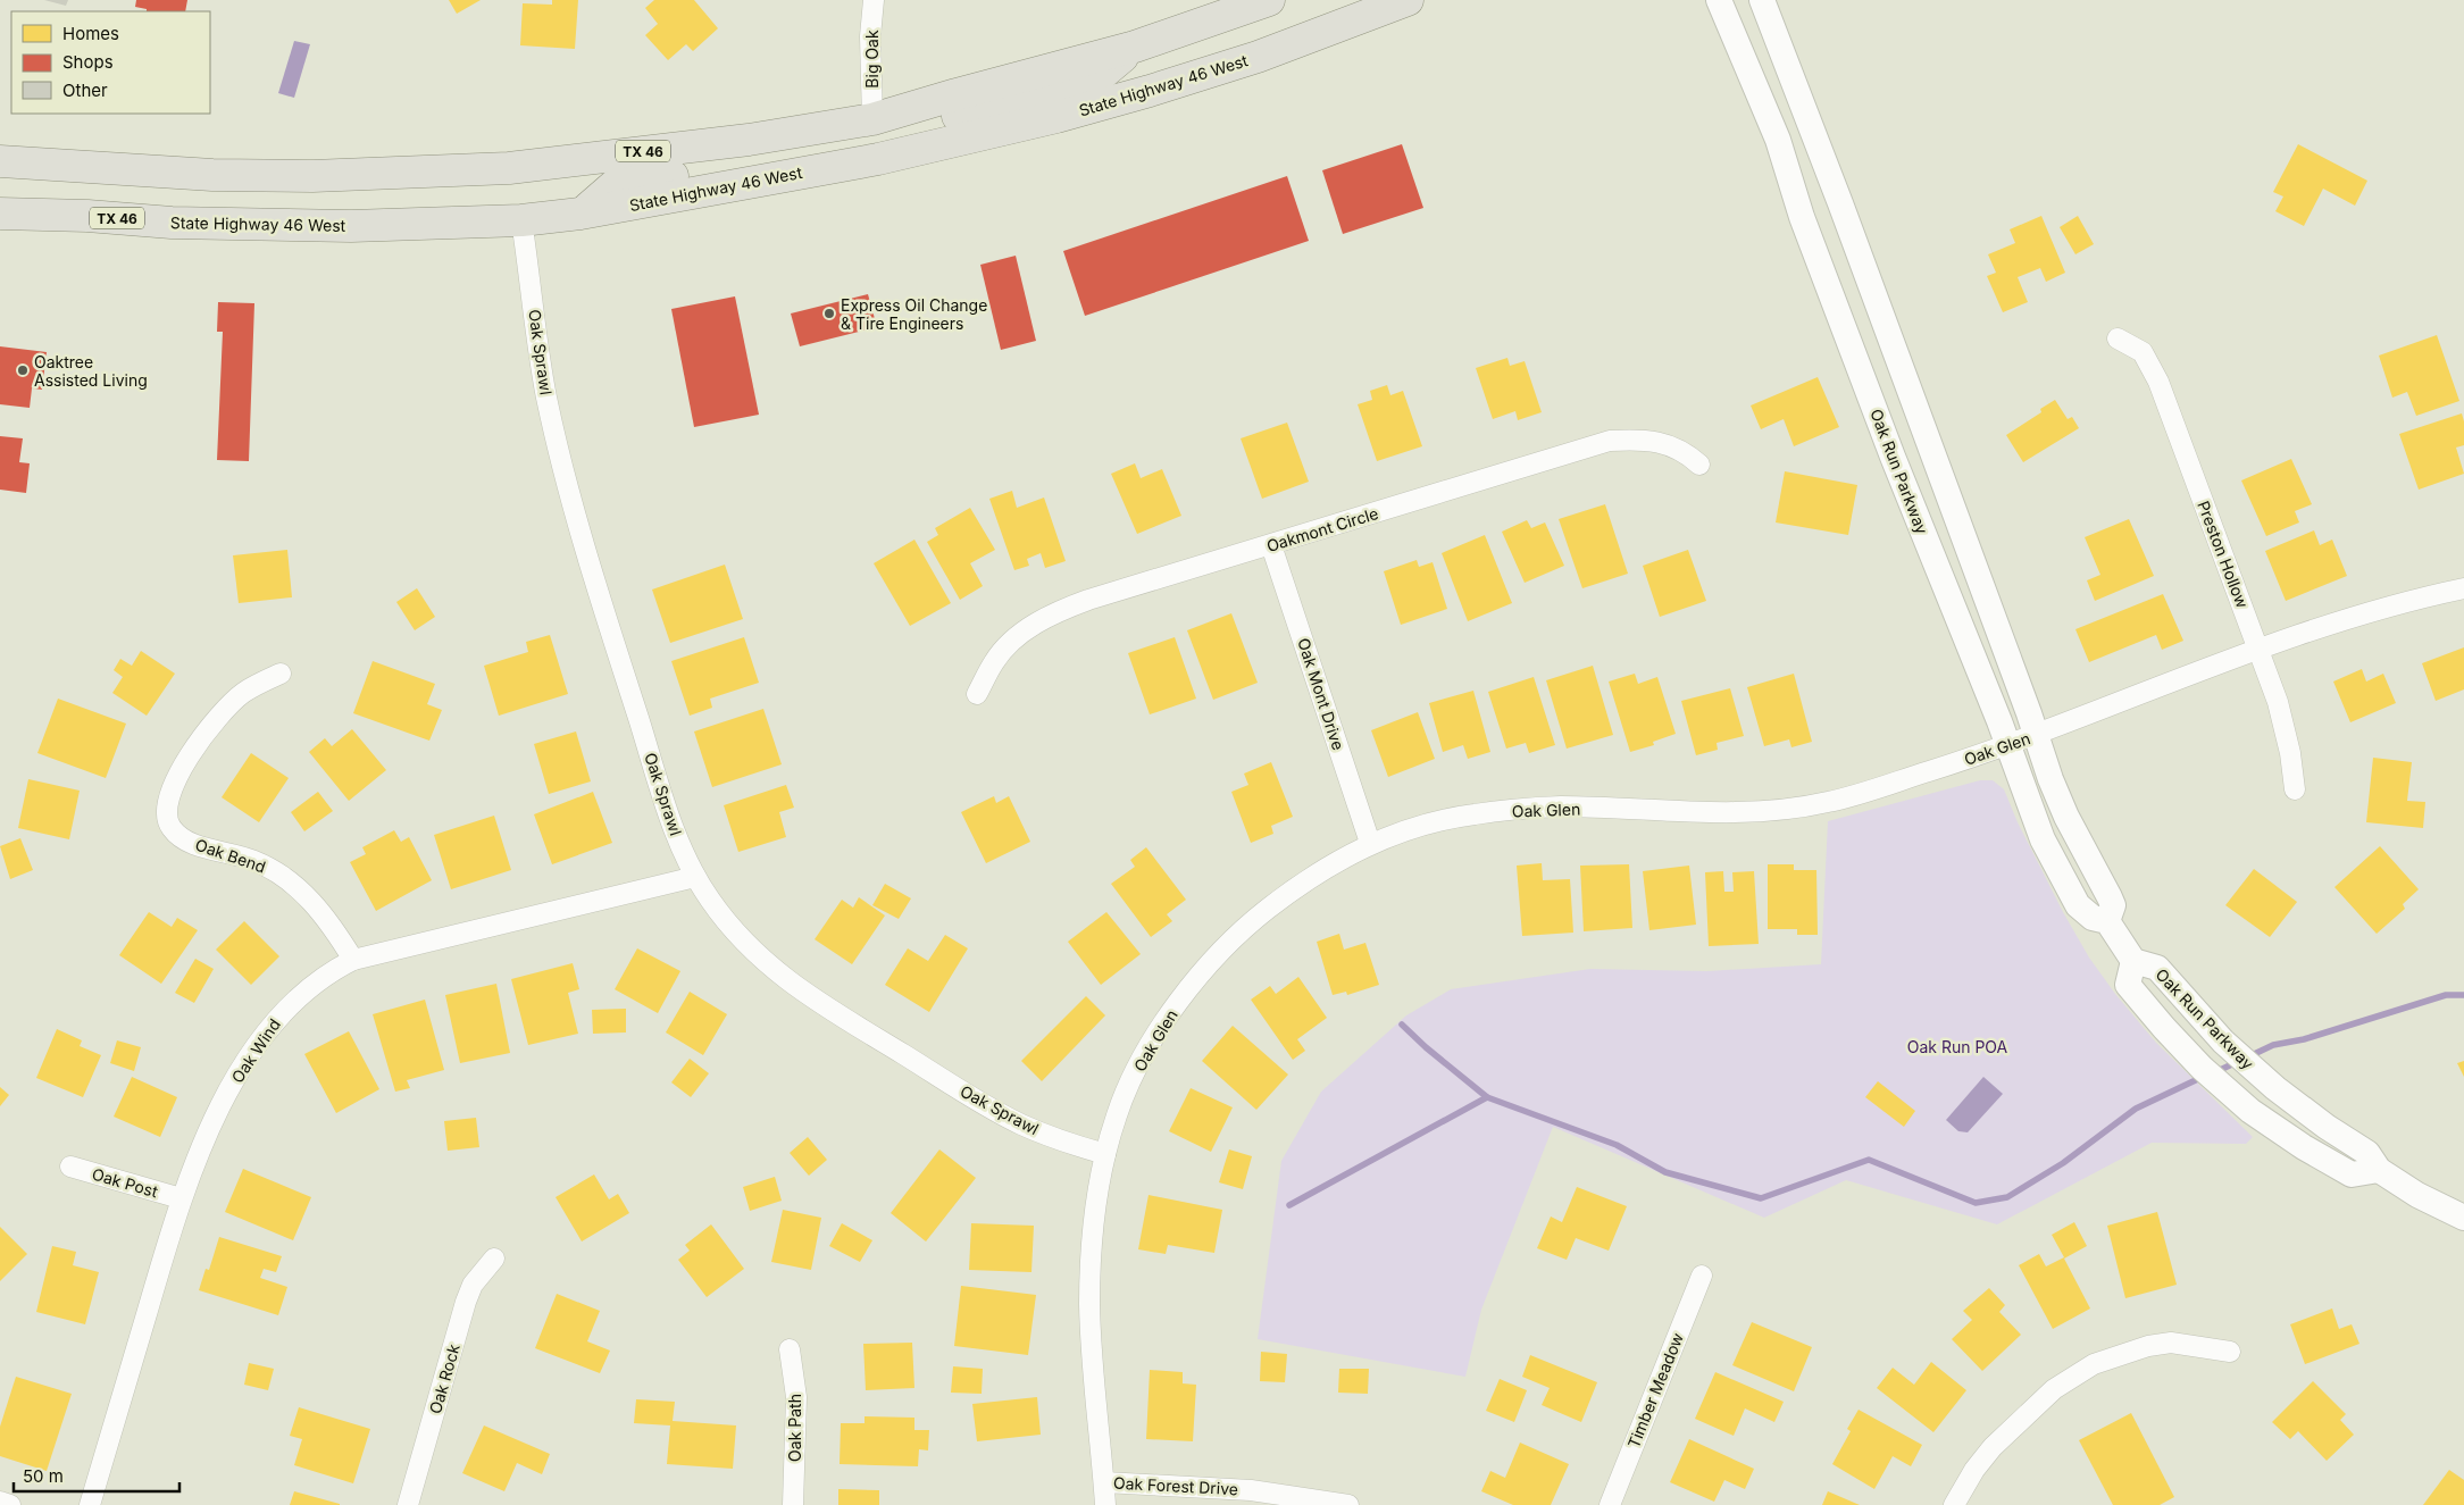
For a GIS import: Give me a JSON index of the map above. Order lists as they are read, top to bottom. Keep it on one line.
{"streets":{"main road":["State Highway 46 West","TX 46"],"street":["Big Oak","Oak Sprawl","Oak Run Parkway","Oakmont Circle","Preston Hollow","Oak Mont Drive","Oak Glen","Oak Bend","Oak Wind","Oak Post","Oak Rock","Timber Meadow","Oak Path","Oak Forest Drive"]},"crossings":[["Big Oak","TX 46"],["State Highway 46 West","Oak Sprawl"],["Oak Sprawl","Oak Glen"],["Oak Sprawl","Oak Wind"],["Oak Run Parkway","Oak Glen"],["Oakmont Circle","Oak Mont Drive"],["Preston Hollow","Oak Glen"],["Oak Mont Drive","Oak Glen"],["Oak Glen","Oak Forest Drive"],["Oak Bend","Oak Wind"],["Oak Wind","Oak Post"]],"parks":["Oak Run POA"],"places":["Express Oil Change & Tire Engineers","Oaktree Assisted Living"],"legend":["Homes","Shops","Other"],"scale_bar":"50 m"}
